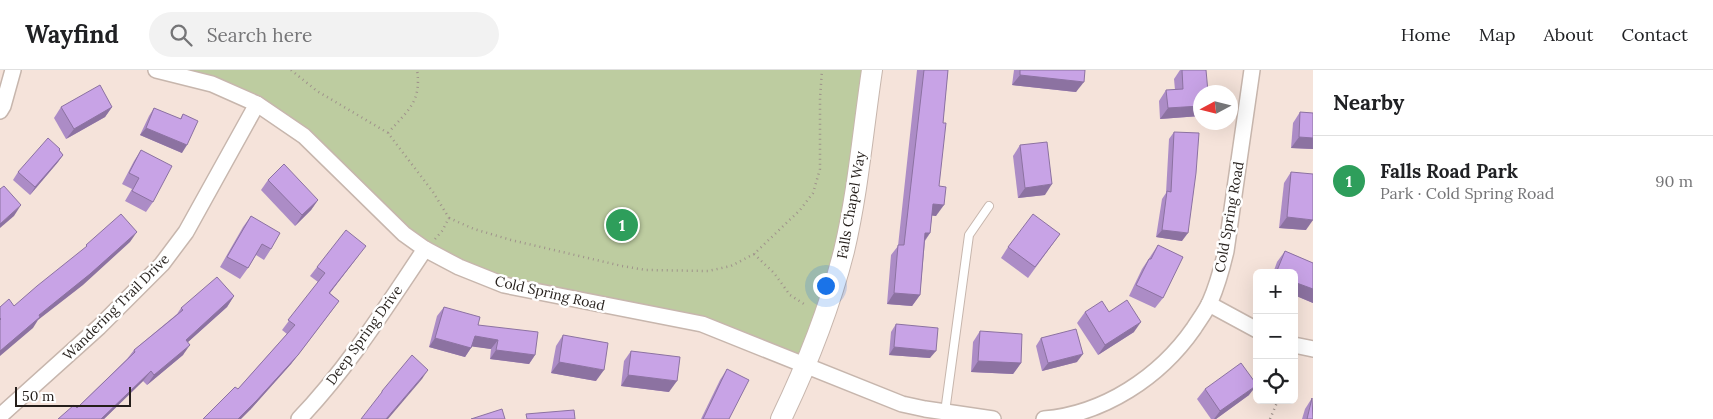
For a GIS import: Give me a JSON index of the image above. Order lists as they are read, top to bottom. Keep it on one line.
{"streets":{"street":["Falls Chapel Way","Cold Spring Road","Wandering Trail Drive","Deep Spring Drive"]},"crossings":[["Falls Chapel Way","Cold Spring Road"],["Cold Spring Road","Wandering Trail Drive"],["Cold Spring Road","Deep Spring Drive"]],"scale_bar":"50 m","north":"left","page":{"header":"Wayfind","search":"Search here","nav":["Home","Map","About","Contact"],"heading":"Nearby","list":[{"mark":"1","name":"Falls Road Park","note":"Park · Cold Spring Road","value":"90 m"}],"pins":"1","map_buttons":["+","−"],"scale":"50 m"}}
